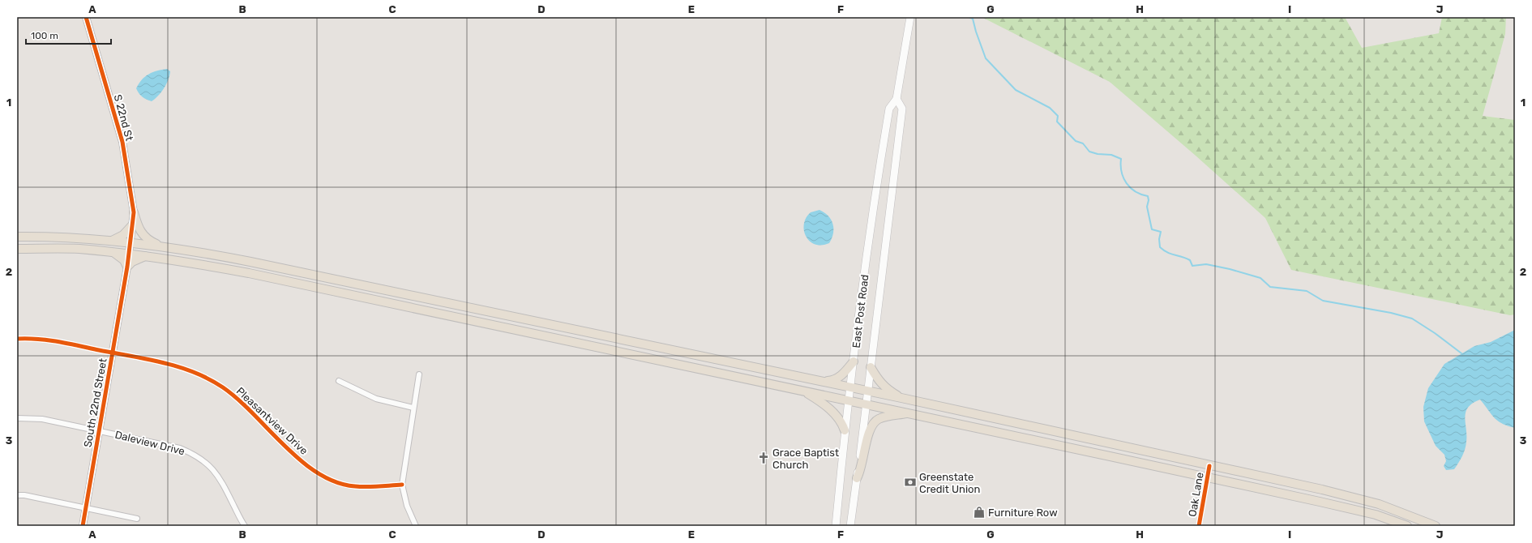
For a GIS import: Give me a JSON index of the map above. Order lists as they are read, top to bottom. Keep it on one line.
{"streets":{"main road":["East Post Road"],"street":["S 22nd St","South 22nd Street","Pleasantview Drive","Daleview Drive","Oak Lane"]},"crossings":[["S 22nd St","South 22nd Street"],["South 22nd Street","Pleasantview Drive"],["South 22nd Street","Daleview Drive"]],"places":{"church":["Grace Baptist Church"],"bank":["Greenstate Credit Union"],"shop":["Furniture Row"]},"scale_bar":"100 m","grid":{"columns":["A","B","C","D","E","F","G","H","I","J"],"rows":["1","2","3"]}}
